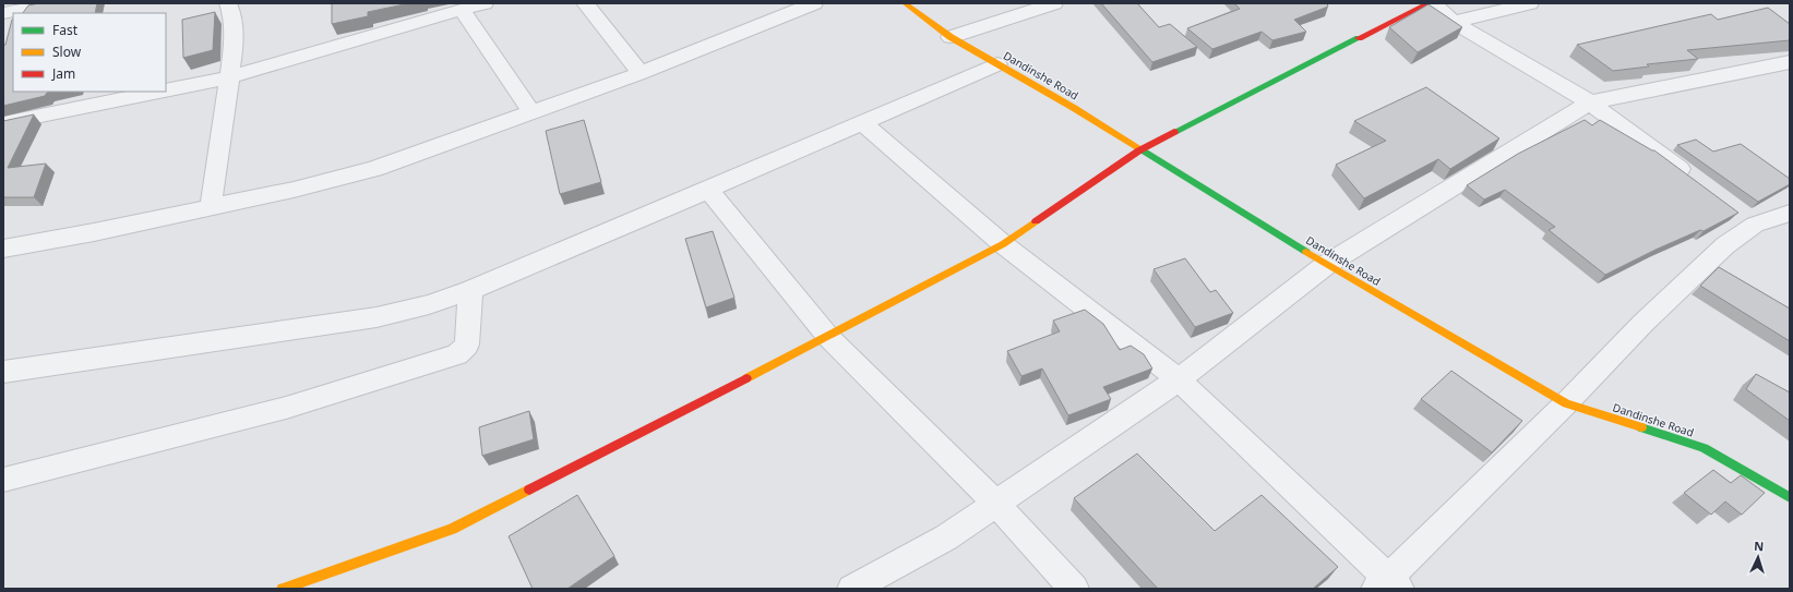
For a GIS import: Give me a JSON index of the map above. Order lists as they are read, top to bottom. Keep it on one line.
{"streets":{"street":["Dandinshe Road"]},"legend":["Fast","Slow","Jam"],"north":"top"}
